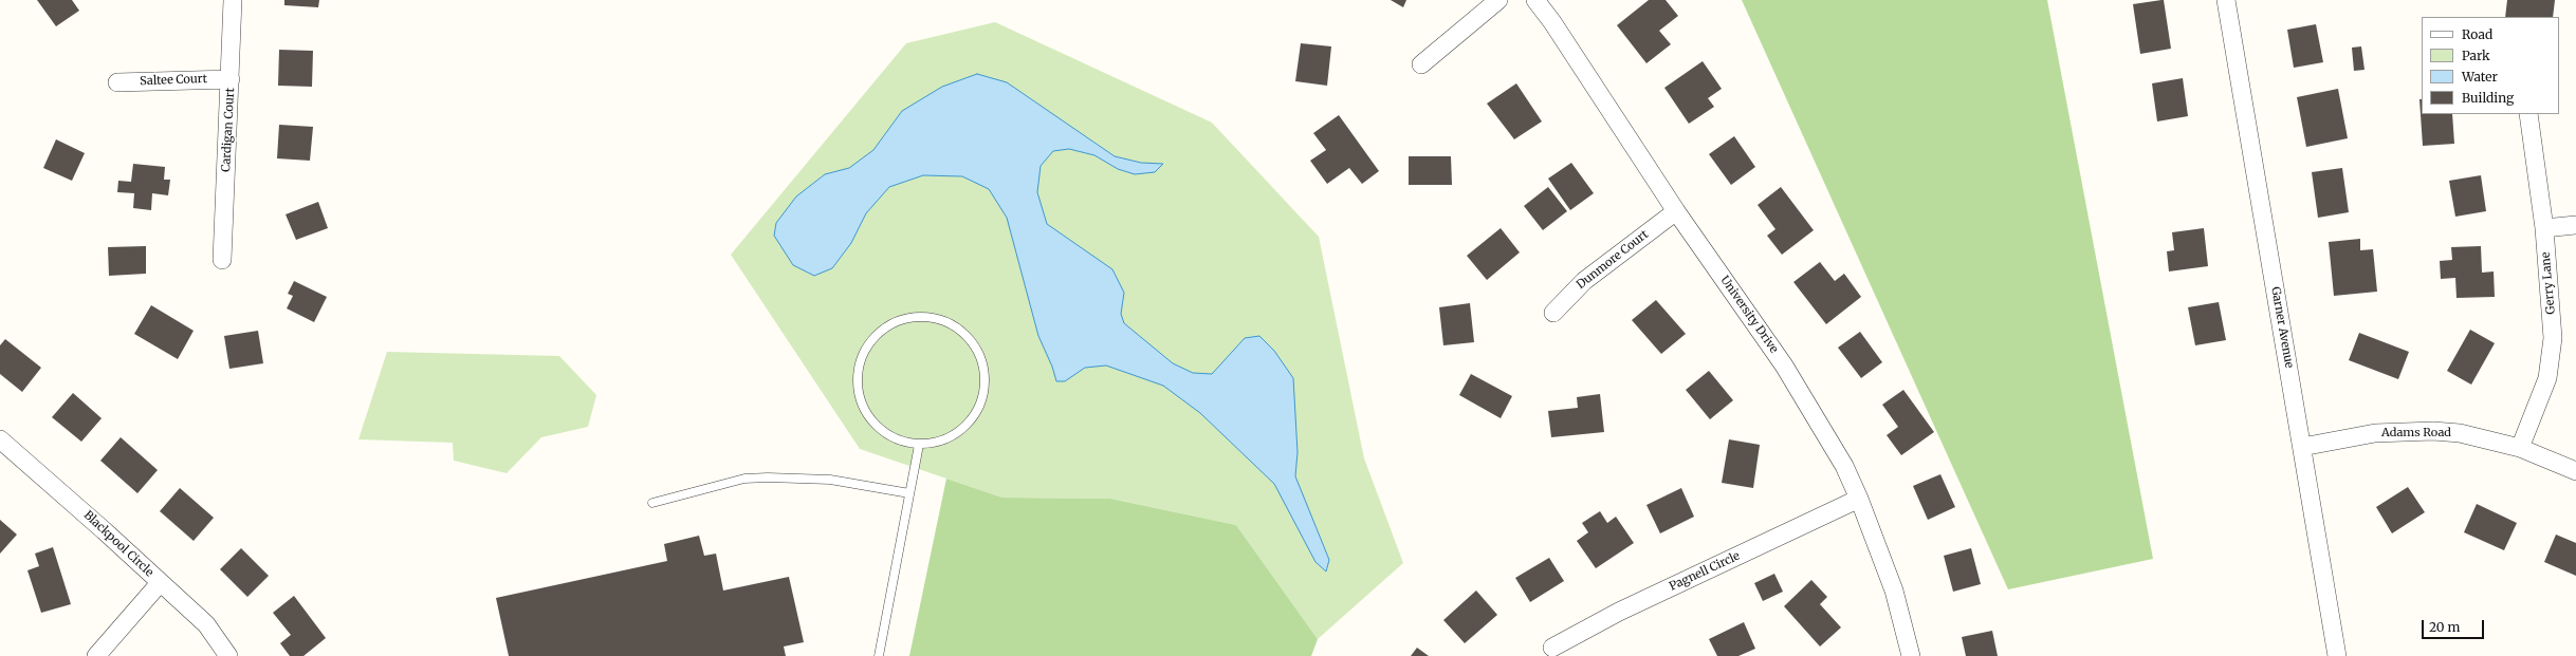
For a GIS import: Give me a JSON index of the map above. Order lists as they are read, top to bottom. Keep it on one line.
{"streets":{"street":["Saltee Court","Cardigan Court","Dunmore Court","Gerry Lane","University Drive","Garner Avenue","Adams Road","Blackpool Circle","Pagnell Circle"]},"crossings":[["Saltee Court","Cardigan Court"],["Dunmore Court","University Drive"],["Gerry Lane","Adams Road"],["University Drive","Pagnell Circle"],["Garner Avenue","Adams Road"]],"legend":["Road","Park","Water","Building"],"scale_bar":"20 m"}
